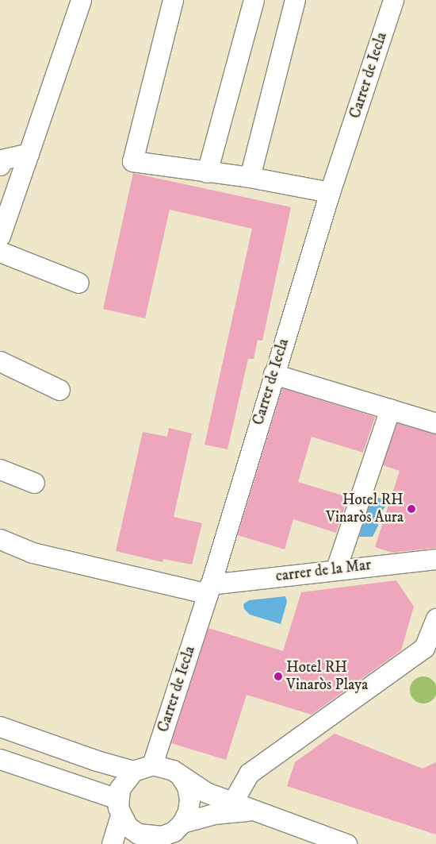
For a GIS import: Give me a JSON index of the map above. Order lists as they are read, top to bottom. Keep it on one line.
{"streets":{"street":["Carrer de Iecla","carrer de la Mar"]},"crossings":[["Carrer de Iecla","carrer de la Mar"]],"places":["Hotel RH Vinaròs Aura","Hotel RH Vinaròs Playa"]}
